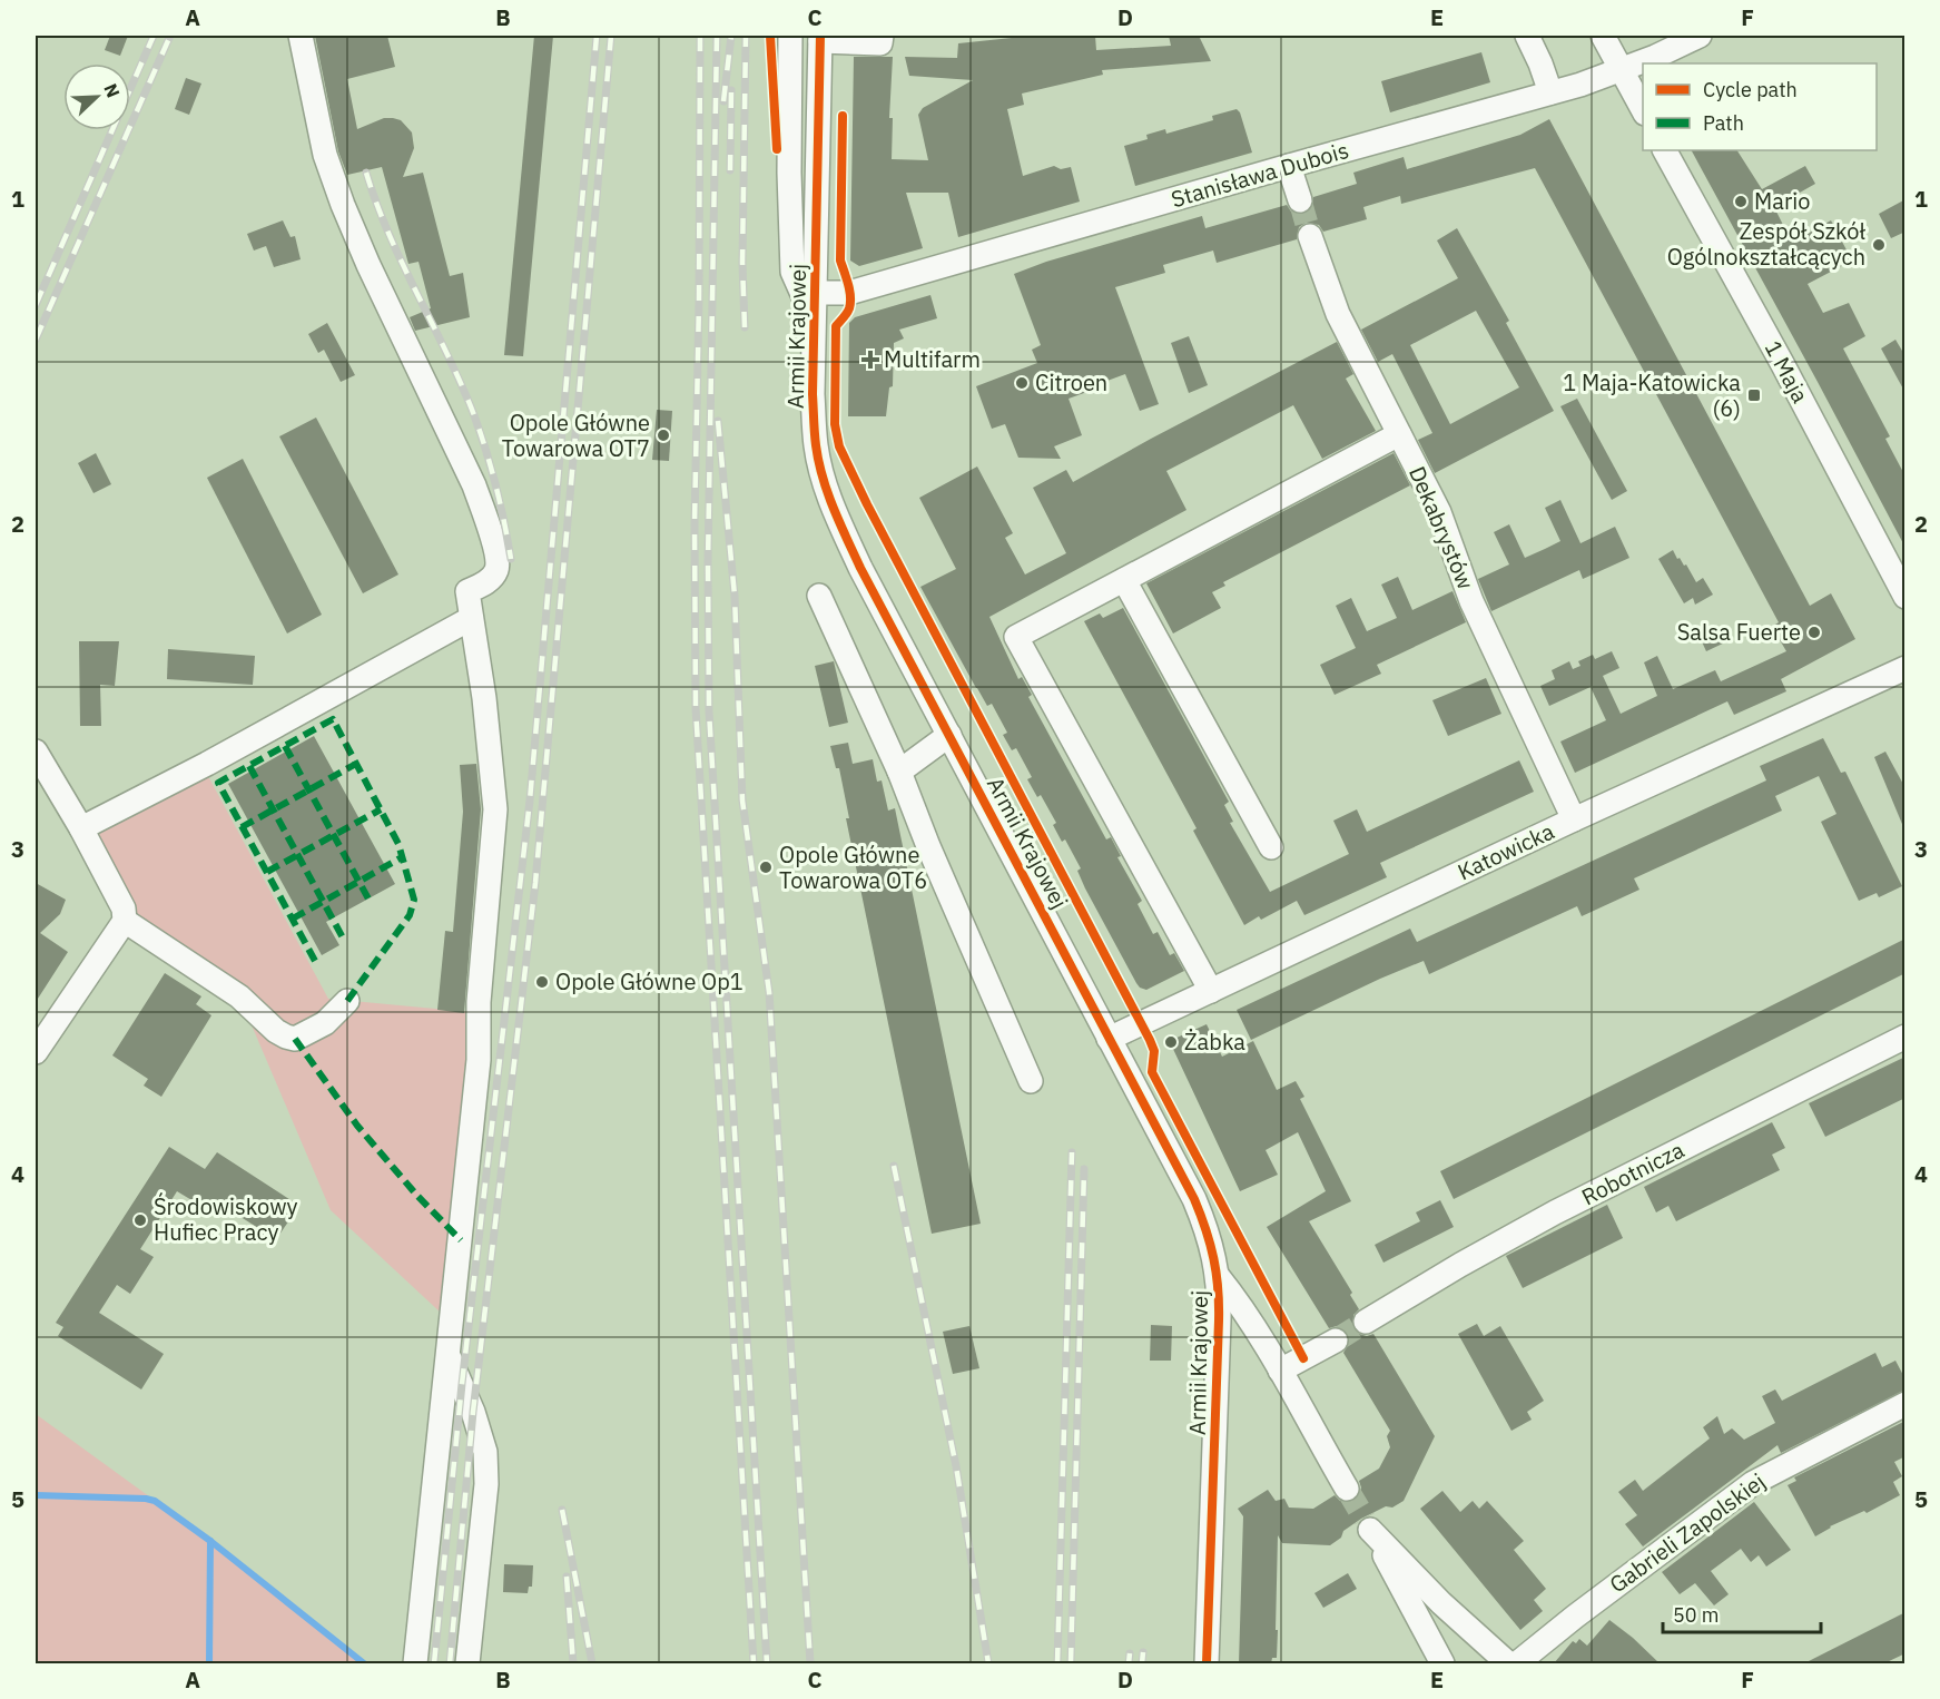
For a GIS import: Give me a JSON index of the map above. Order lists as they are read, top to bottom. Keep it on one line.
{"streets":{"street":["Stanisława Dubois","Armii Krajowej","1 Maja","Dekabrystów","Katowicka","Robotnicza","Gabrieli Zapolskiej"]},"crossings":[["Stanisława Dubois","Armii Krajowej"],["Armii Krajowej","Katowicka"],["Dekabrystów","Katowicka"]],"places":{"other":["Mario","Zespół Szkół Ogólnokształcących","Citroen","Opole Główne Towarowa OT7","Salsa Fuerte","Opole Główne Towarowa OT6","Opole Główne Op1","Żabka","Środowiskowy Hufiec Pracy"],"health":["Multifarm"],"transit":["1 Maja-Katowicka (6)"]},"legend":["Cycle path","Path"],"scale_bar":"50 m","north":"top right","grid":{"columns":["A","B","C","D","E","F"],"rows":["1","2","3","4","5"]}}
